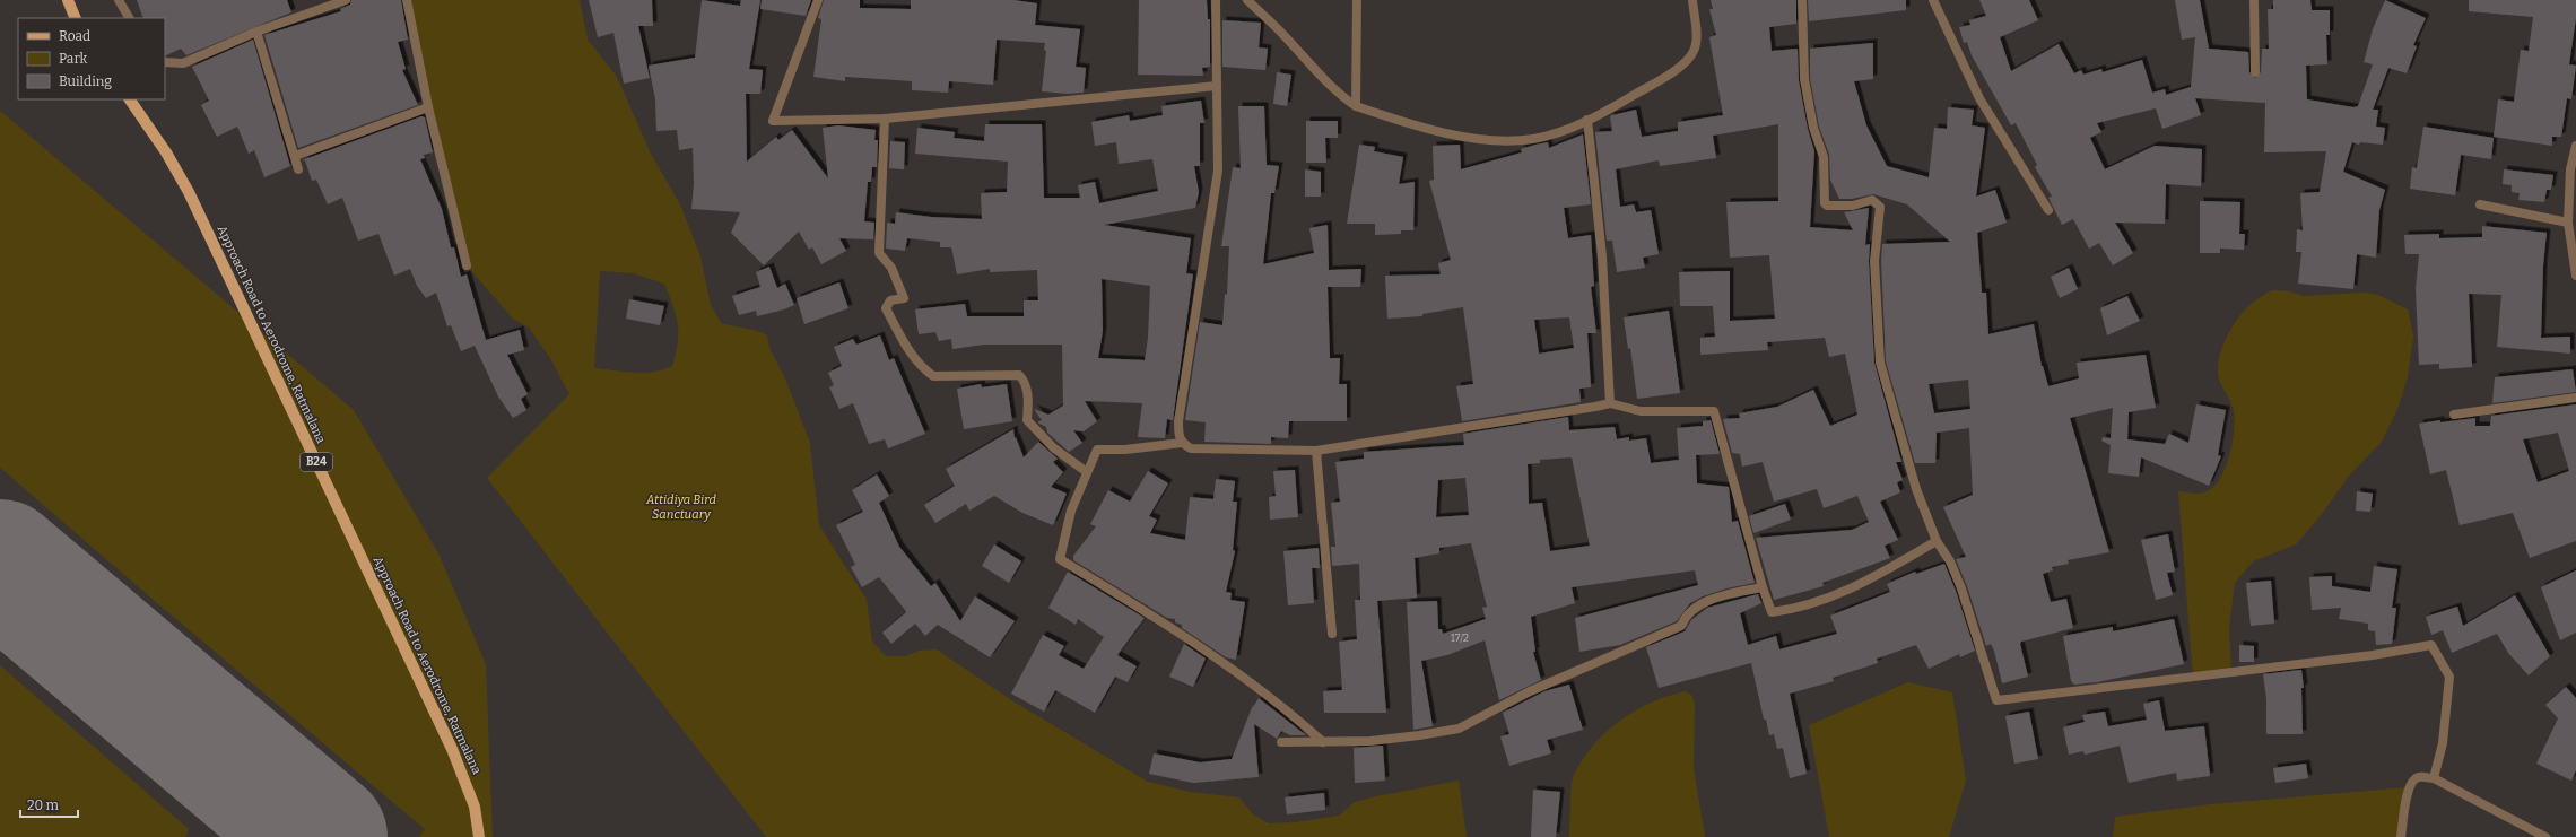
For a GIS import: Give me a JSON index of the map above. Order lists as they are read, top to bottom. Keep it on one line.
{"streets":{"main road":["Approach Road to Aerodrome, Ratmalana","B24"]},"parks":["Attidiya Bird Sanctuary"],"house_numbers":["17/2"],"legend":["Road","Park","Building"],"scale_bar":"20 m"}
